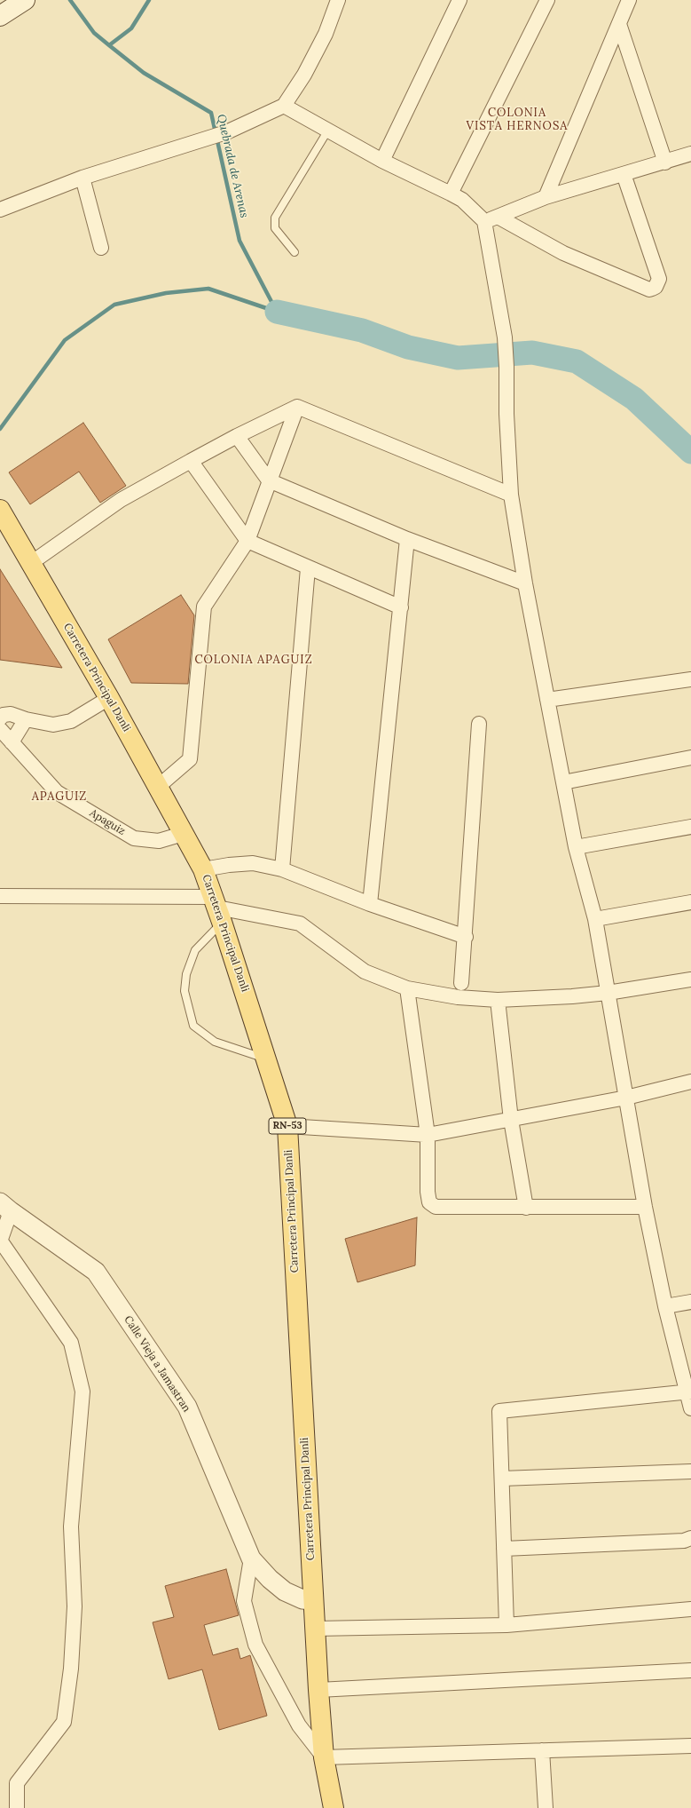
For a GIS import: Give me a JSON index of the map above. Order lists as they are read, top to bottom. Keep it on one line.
{"streets":{"main road":["Carretera Principal Danli","RN-53"],"street":["Apaguiz","Calle Vieja a Jamastran"]},"crossings":[["Carretera Principal Danli","Apaguiz"],["Carretera Principal Danli","Calle Vieja a Jamastran"]],"districts":["COLONIA VISTA HERNOSA","COLONIA APAGUIZ","APAGUIZ"],"water":["Quebrada de Arenas"]}
